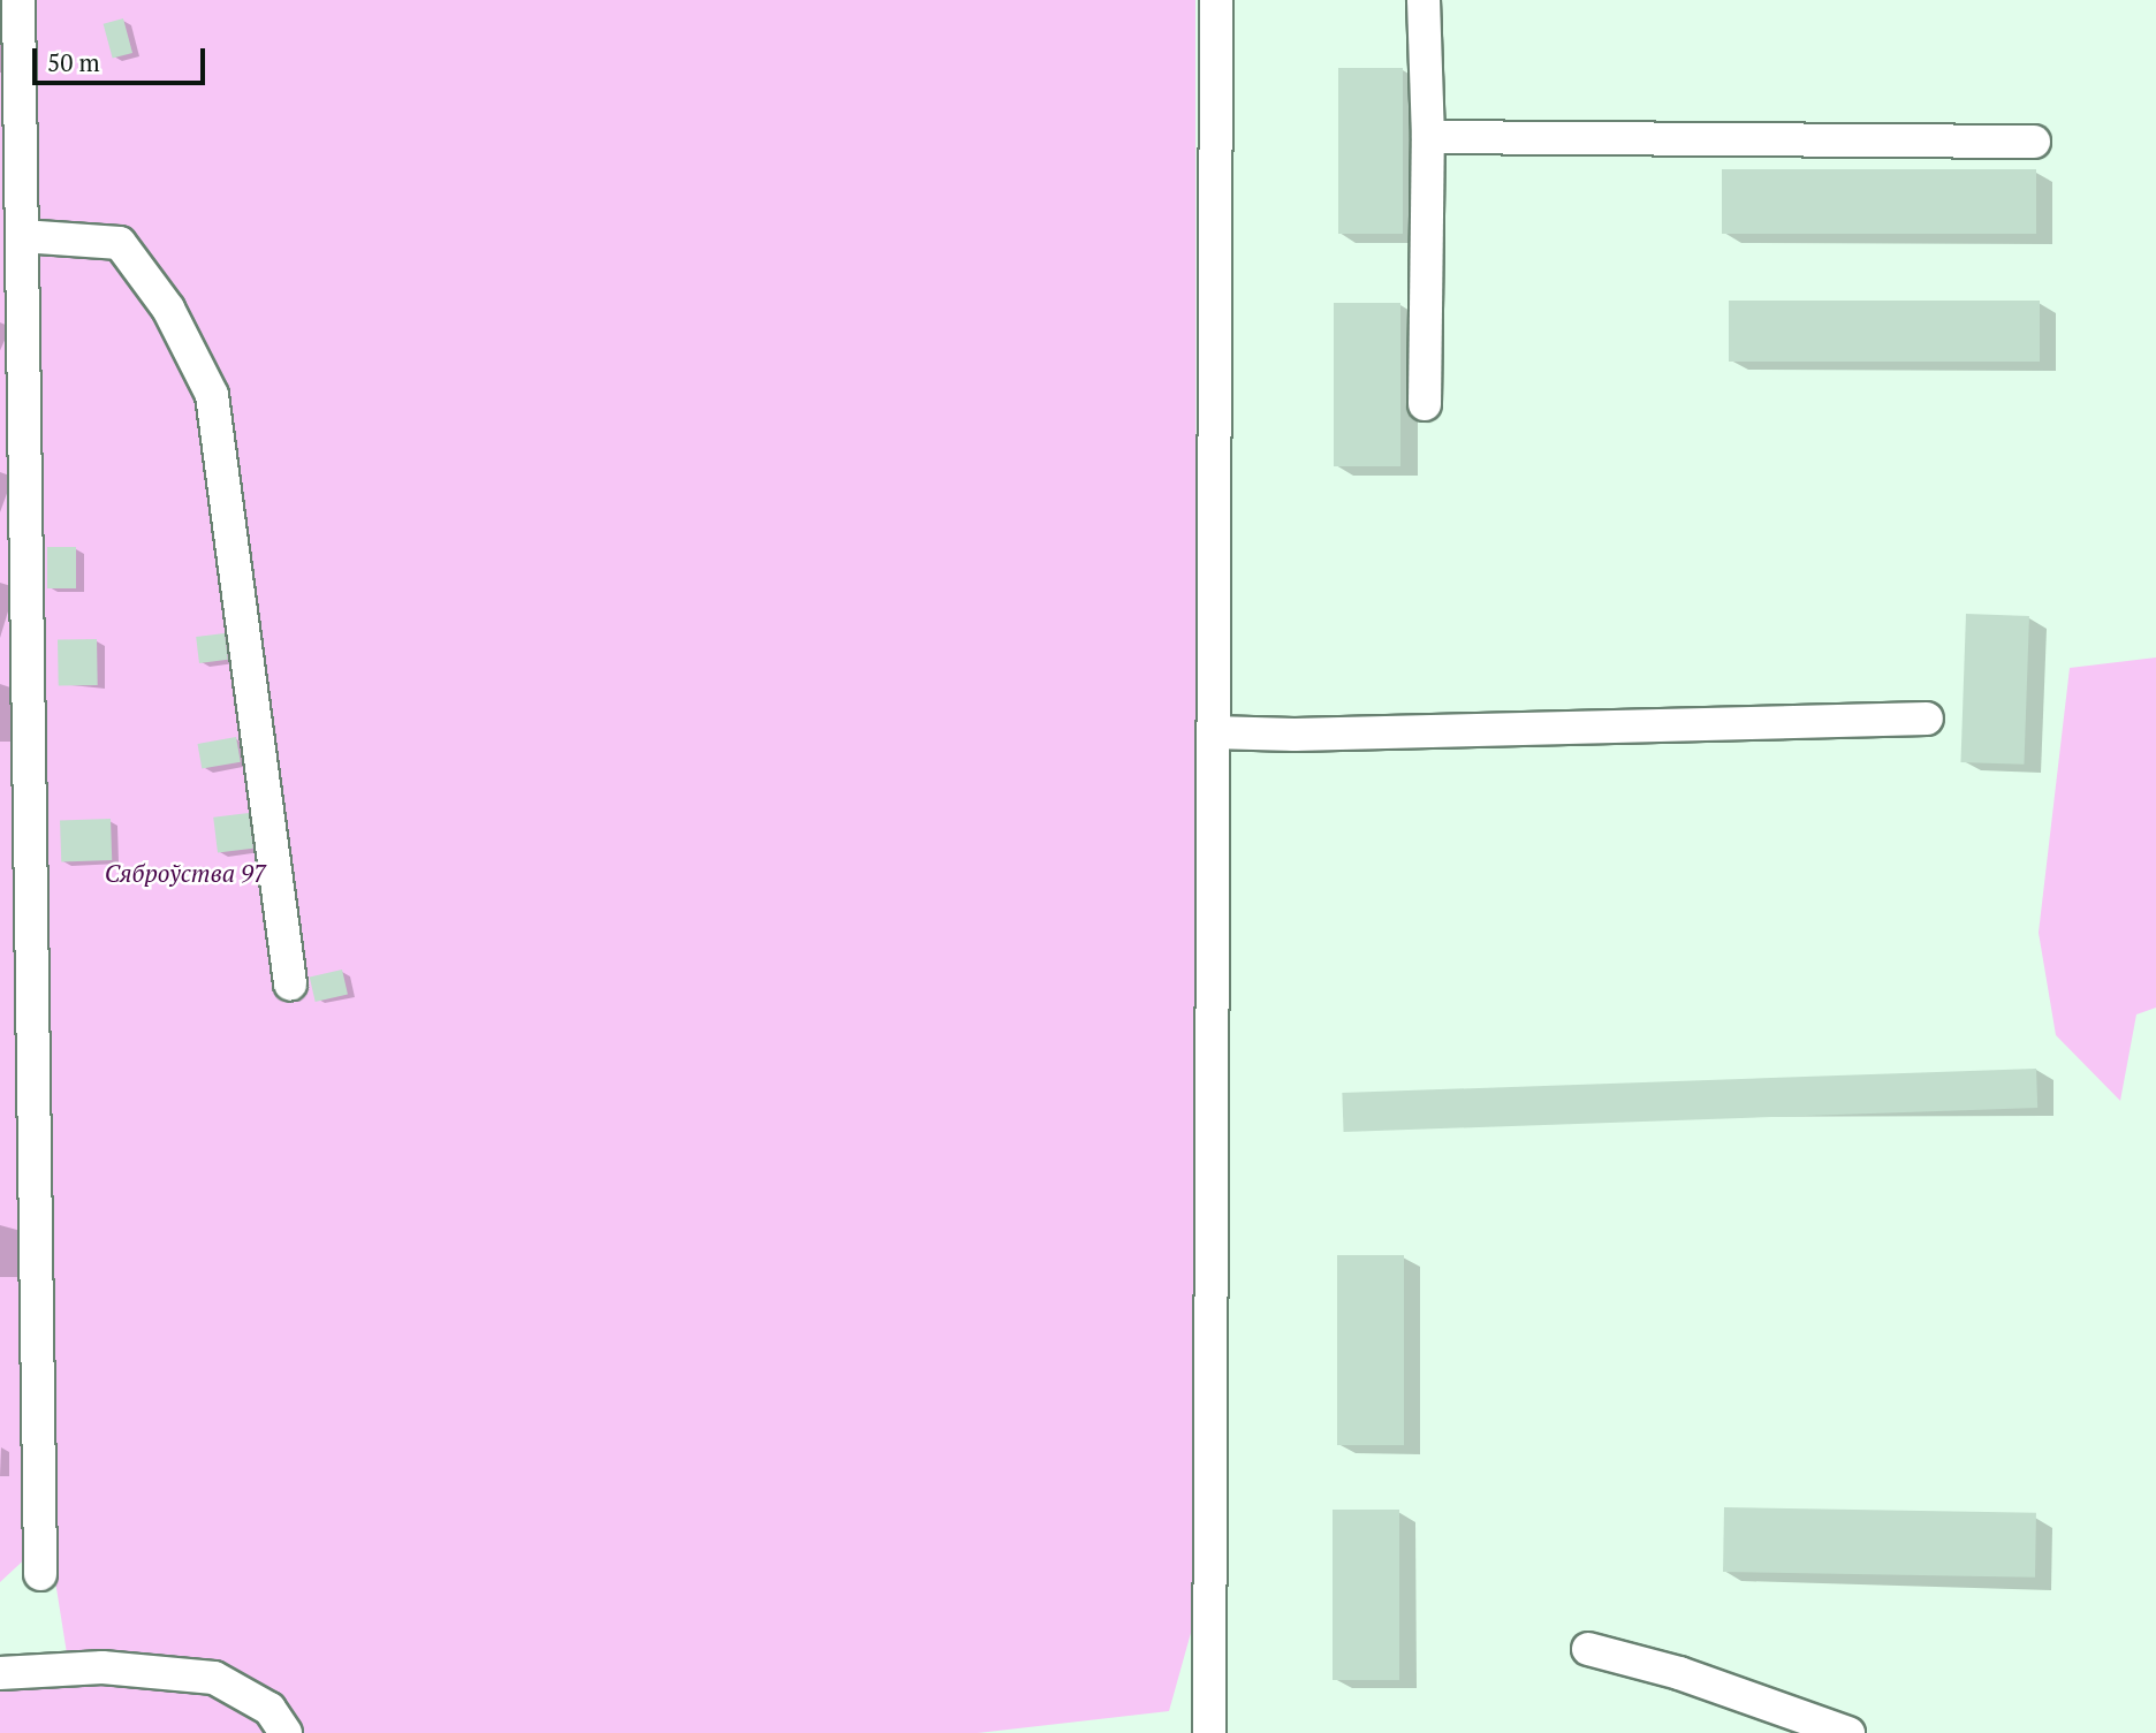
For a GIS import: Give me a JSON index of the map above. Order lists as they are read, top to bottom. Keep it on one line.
{"parks":["Сяброўства 97"],"scale_bar":"50 m"}
